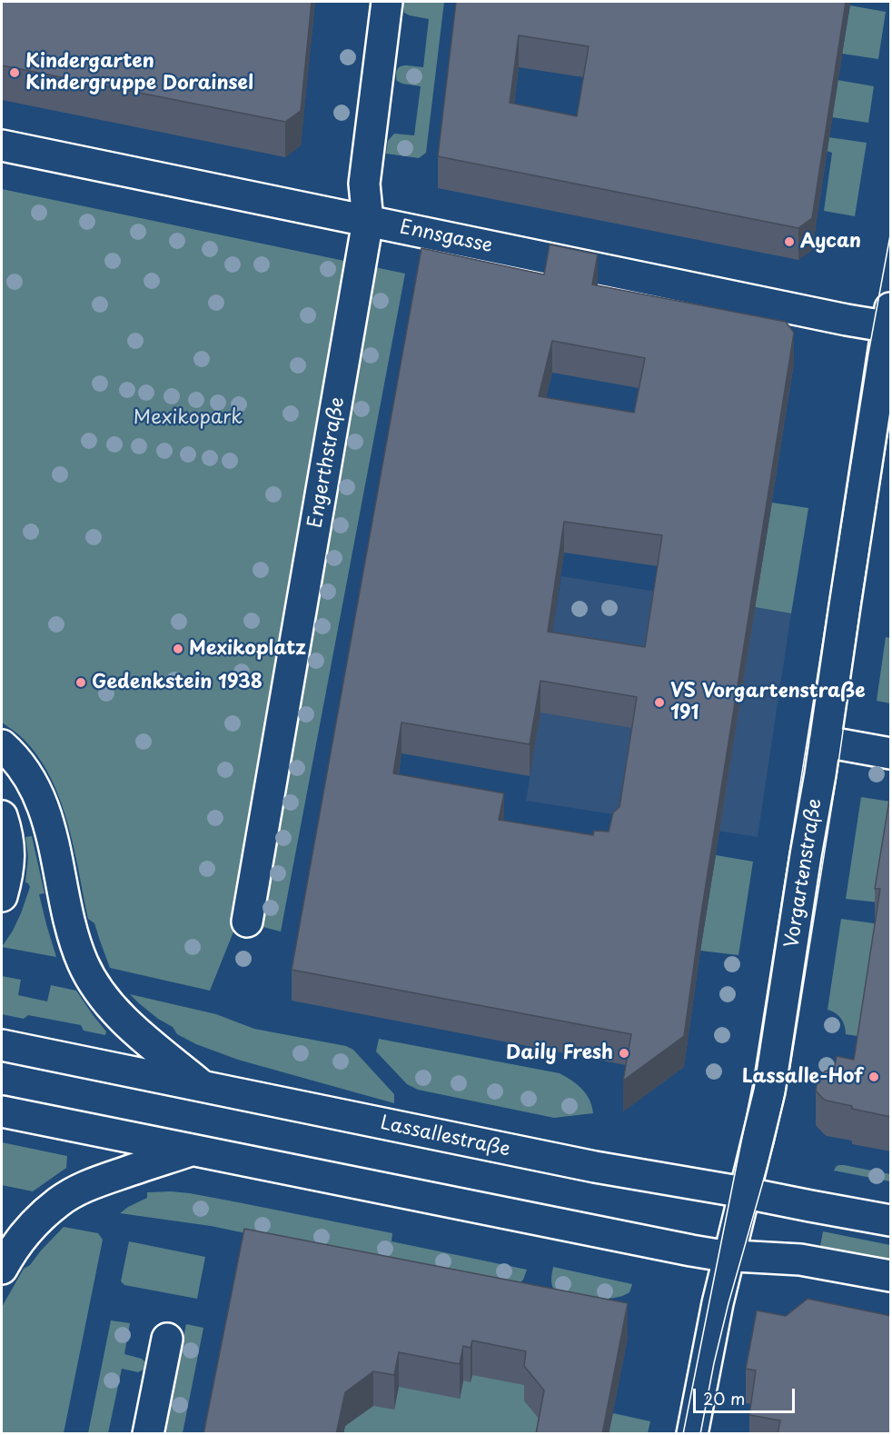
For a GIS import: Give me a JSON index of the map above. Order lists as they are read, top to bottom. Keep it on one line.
{"streets":{"street":["Ennsgasse","Engerthstraße","Vorgartenstraße","Lassallestraße"]},"crossings":[["Ennsgasse","Engerthstraße"],["Ennsgasse","Vorgartenstraße"],["Vorgartenstraße","Lassallestraße"]],"parks":["Mexikopark"],"places":["Kindergarten Kindergruppe Dorainsel","Aycan","Mexikoplatz","Gedenkstein 1938","VS Vorgartenstraße 191","Daily Fresh","Lassalle-Hof"],"scale_bar":"20 m"}
